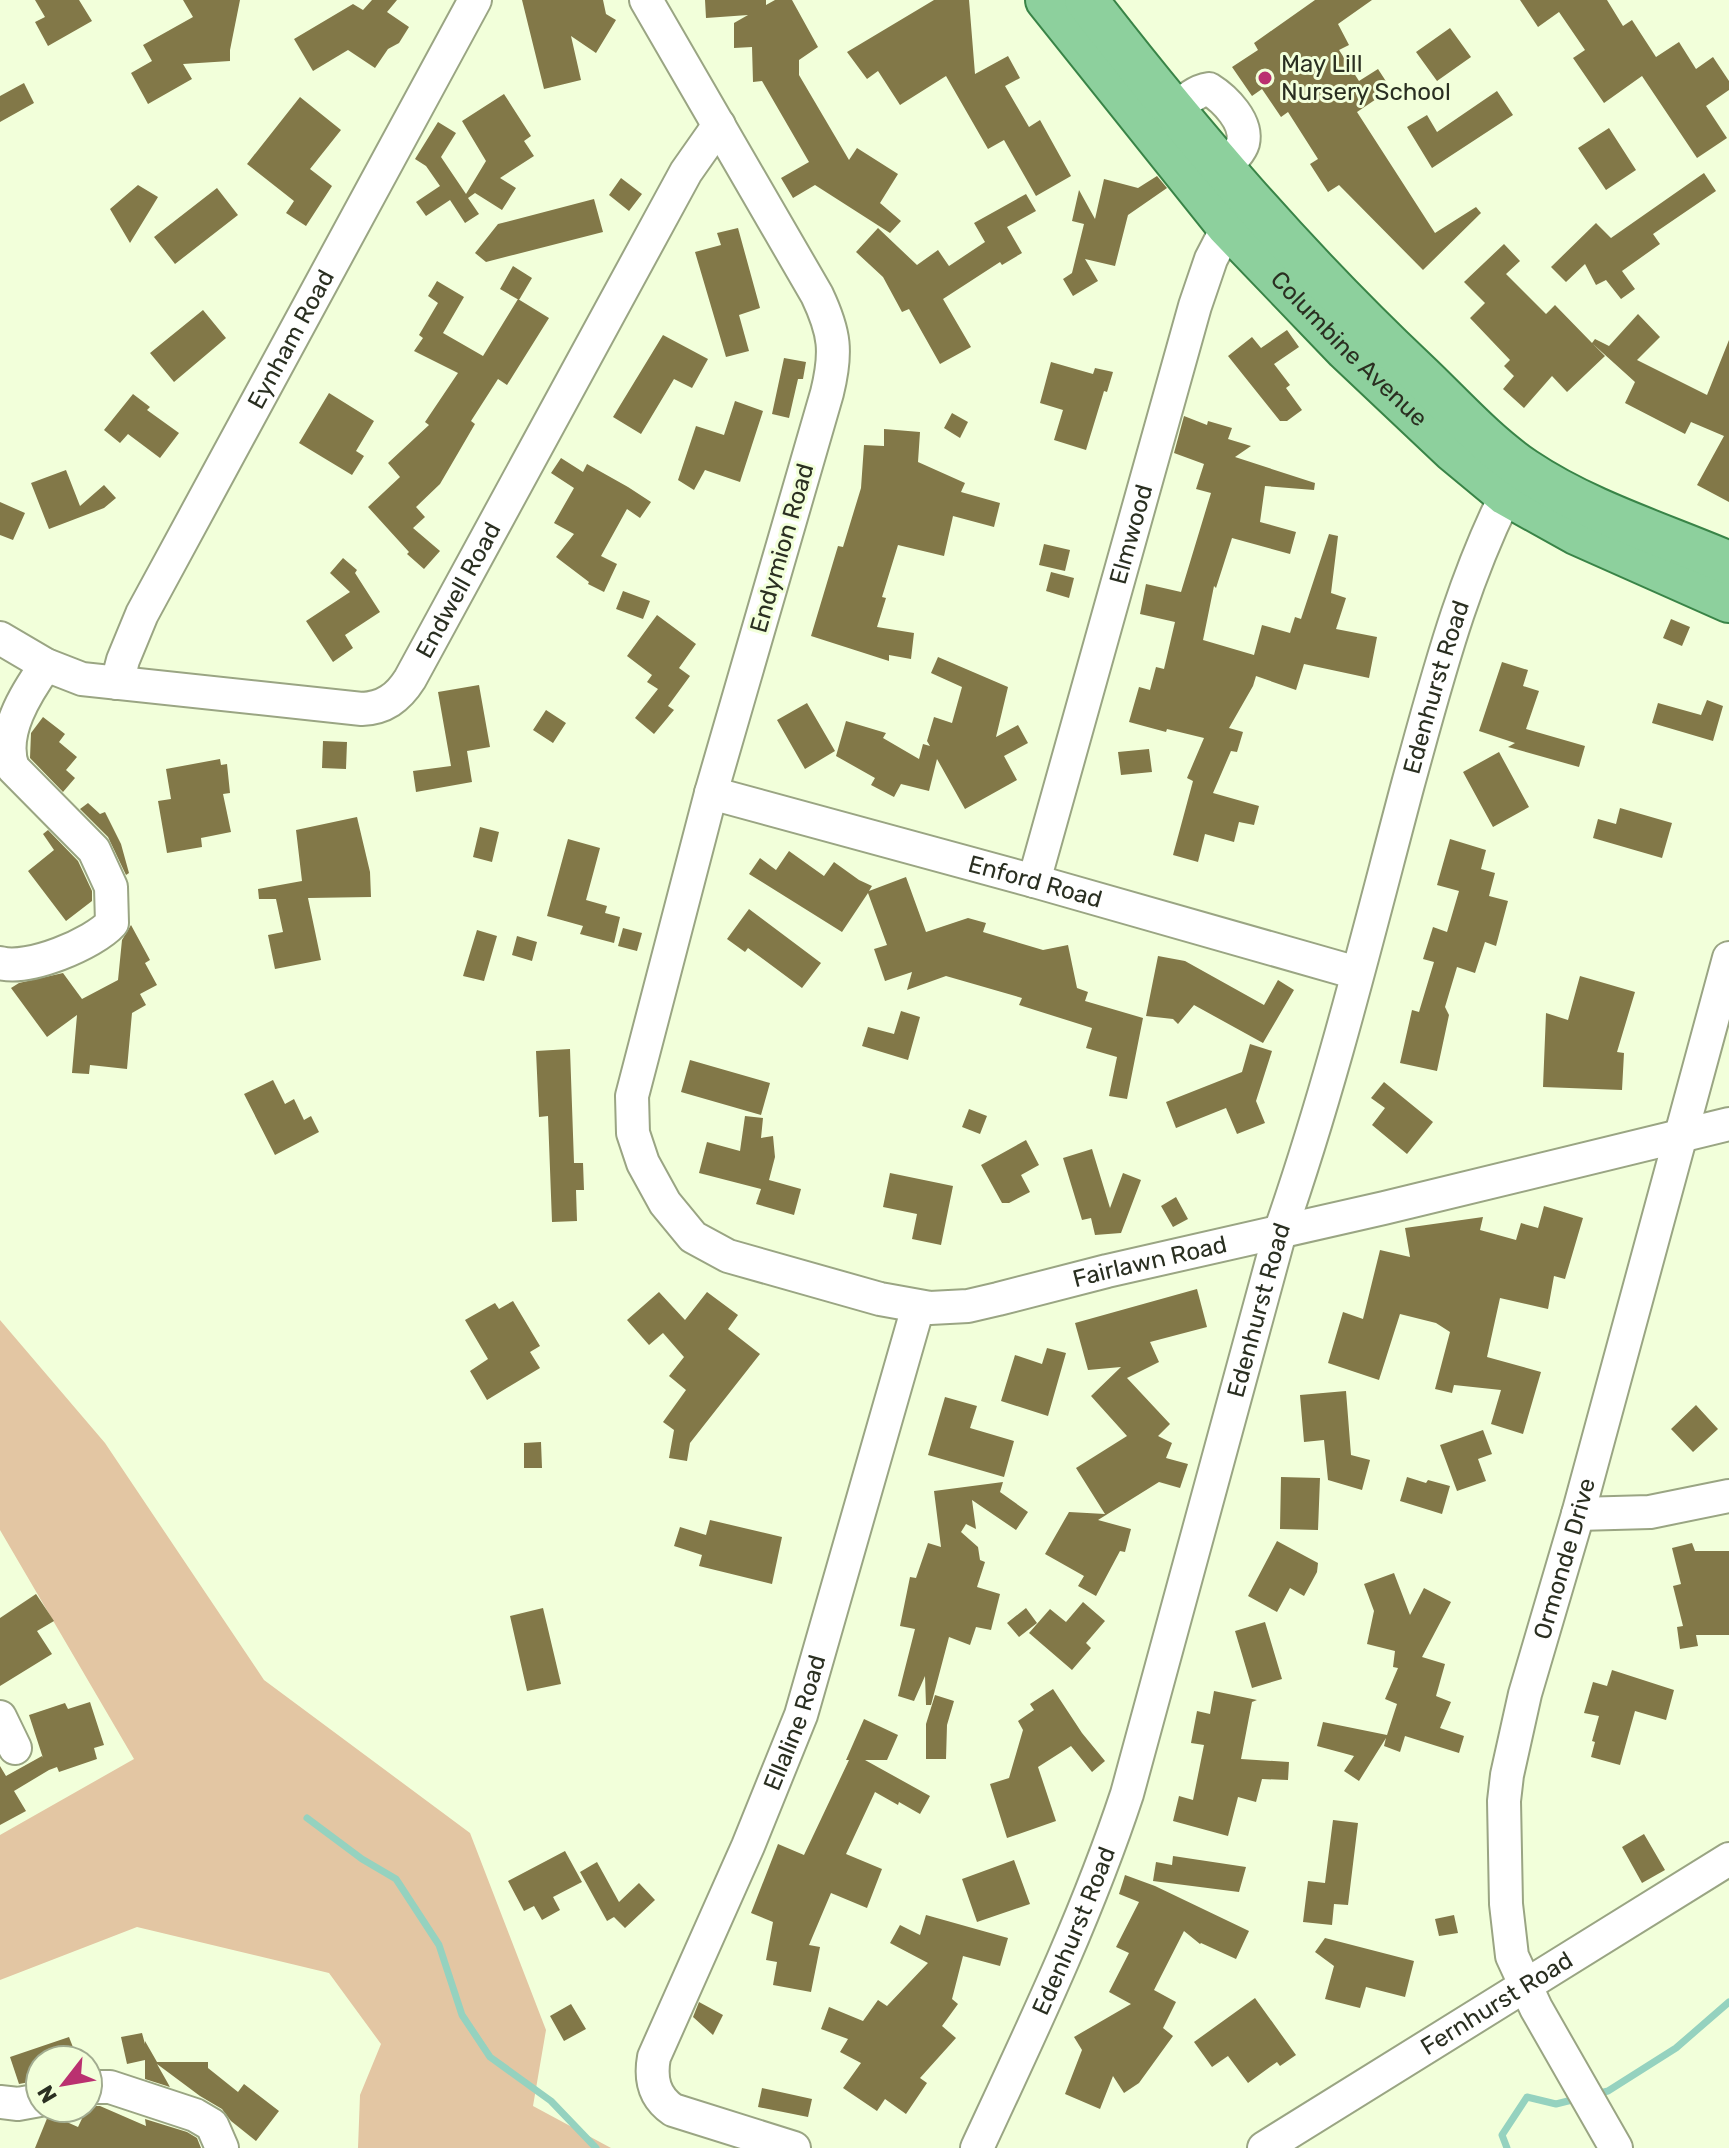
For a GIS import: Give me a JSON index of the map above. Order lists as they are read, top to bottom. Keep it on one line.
{"streets":{"main road":["Columbine Avenue"],"street":["Eynham Road","Elmwood","Endymion Road","Endwell Road","Edenhurst Road","Enford Road","Fairlawn Road","Ormonde Drive","Ellaline Road","Fernhurst Road"]},"crossings":[["Eynham Road","Endwell Road"],["Columbine Avenue","Elmwood"],["Columbine Avenue","Edenhurst Road"],["Elmwood","Enford Road"],["Endymion Road","Endwell Road"],["Endymion Road","Enford Road"],["Endymion Road","Fairlawn Road"],["Edenhurst Road","Enford Road"],["Edenhurst Road","Fairlawn Road"],["Fairlawn Road","Ormonde Drive"],["Fairlawn Road","Ellaline Road"],["Ormonde Drive","Fernhurst Road"]],"places":["May Lill Nursery School"],"north":"bottom left"}
